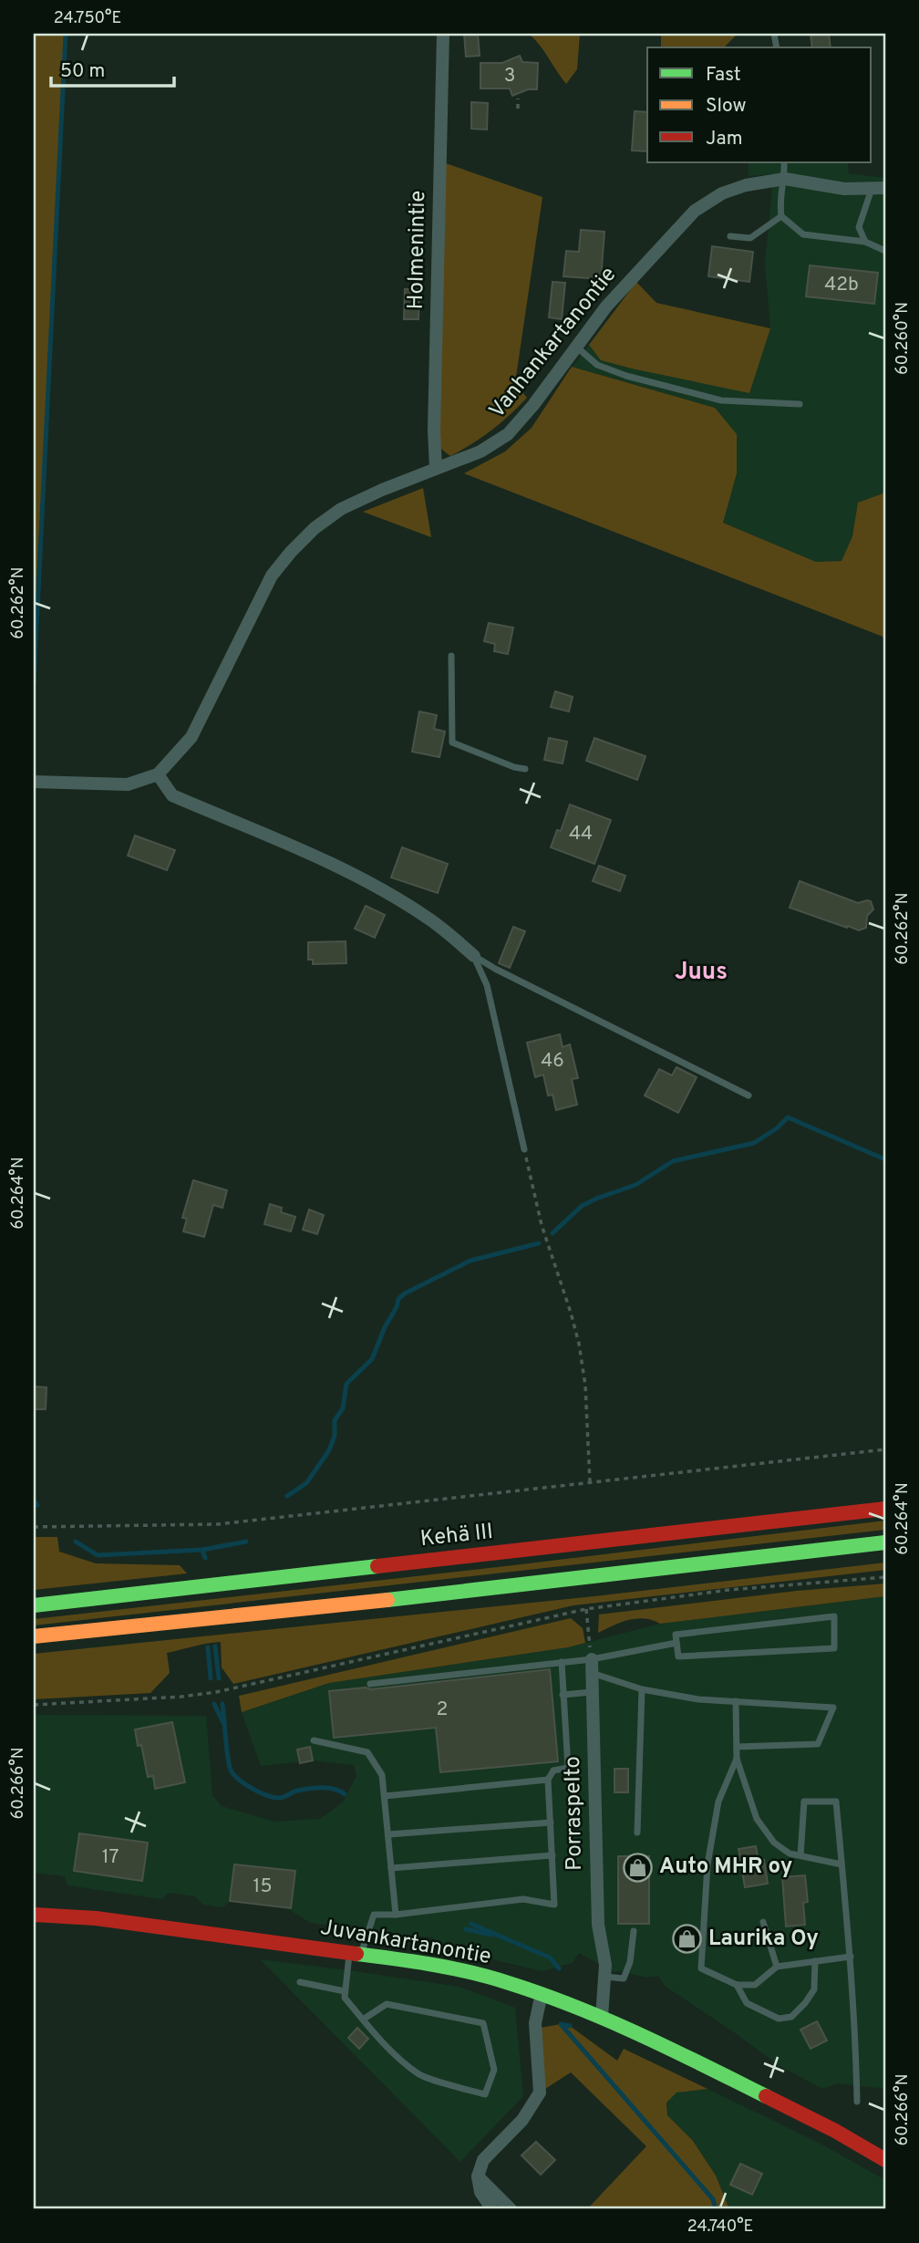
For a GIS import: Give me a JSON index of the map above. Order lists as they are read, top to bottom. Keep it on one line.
{"streets":{"main road":["Kehä III","Juvankartanontie"],"street":["Holmenintie","Vanhankartanontie","Porraspelto"]},"crossings":[["Holmenintie","Vanhankartanontie"],["Porraspelto","Juvankartanontie"]],"districts":["Juus"],"places":{"shop":["Auto MHR oy","Laurika Oy"]},"house_numbers":["3","42b","44","46","2","17","15"],"legend":["Fast","Slow","Jam"],"scale_bar":"50 m","coordinates":["24.750°E","60.260°N","60.262°N","60.264°N","60.266°N","24.740°E"]}
